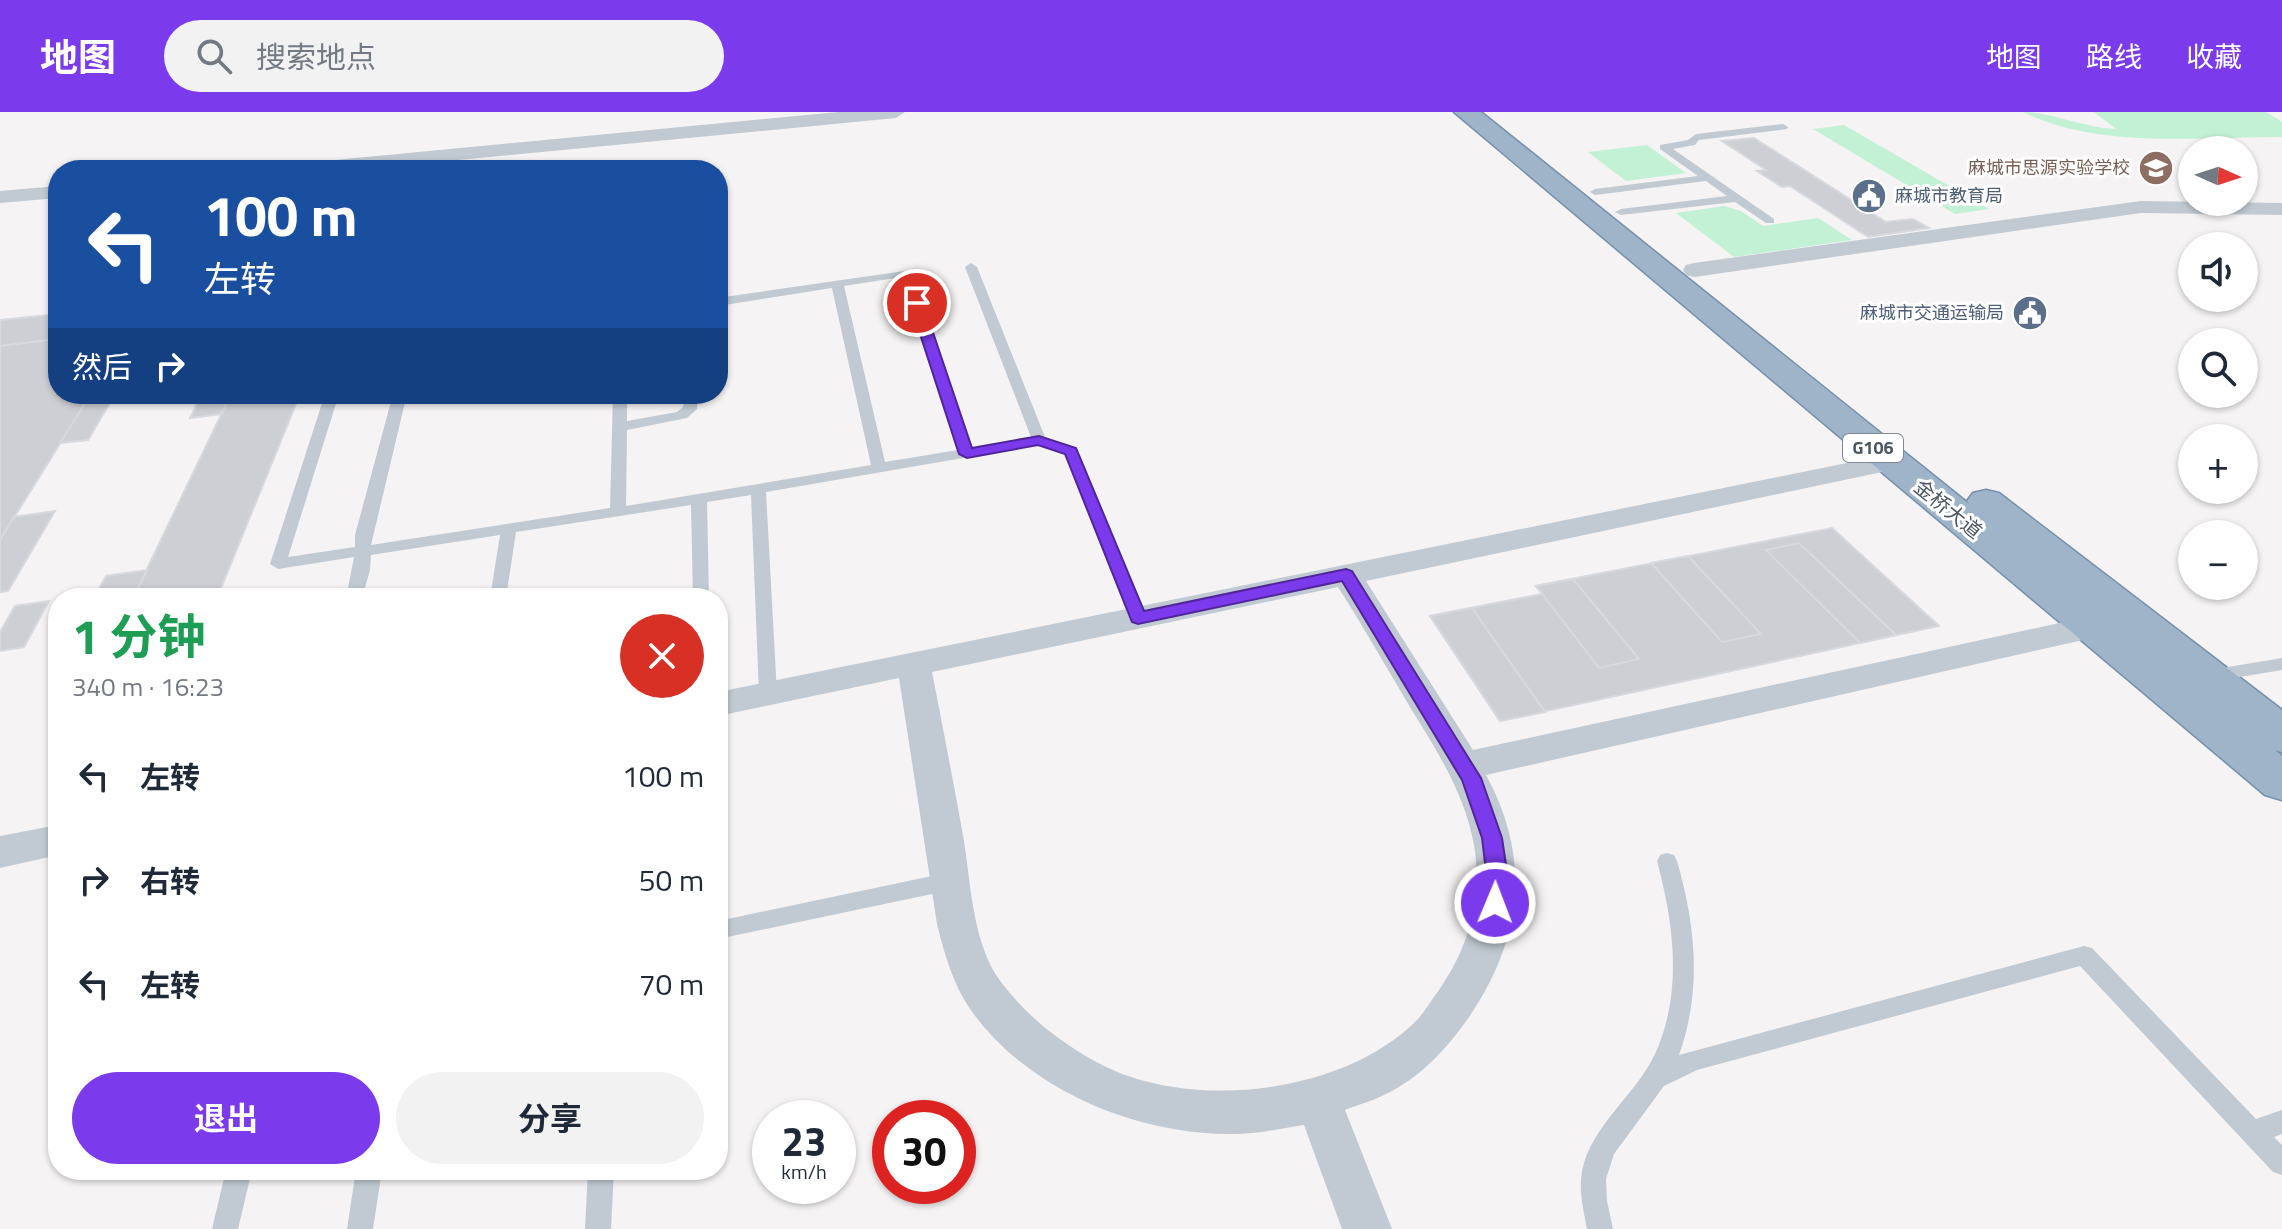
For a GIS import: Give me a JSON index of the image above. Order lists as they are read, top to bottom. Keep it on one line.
{"streets":{"highway":["G106","金桥大道"]},"places":{"school or university":["麻城市思源实验学校"],"public building":["麻城市教育局","麻城市交通运输局"]},"north":"right","page":{"header":"地图","search":"搜索地点","nav":["地图","路线","收藏"],"map_buttons":["+","−"],"turn":["100 m","左转"],"then":"然后","heading":["1 分钟","340 m · 16:23"],"list":[{"name":"左转","value":"100 m"},{"name":"右转","value":"50 m"},{"name":"左转","value":"70 m"}],"buttons":["退出","分享"],"speed":"23 km/h","limit":"30"}}
